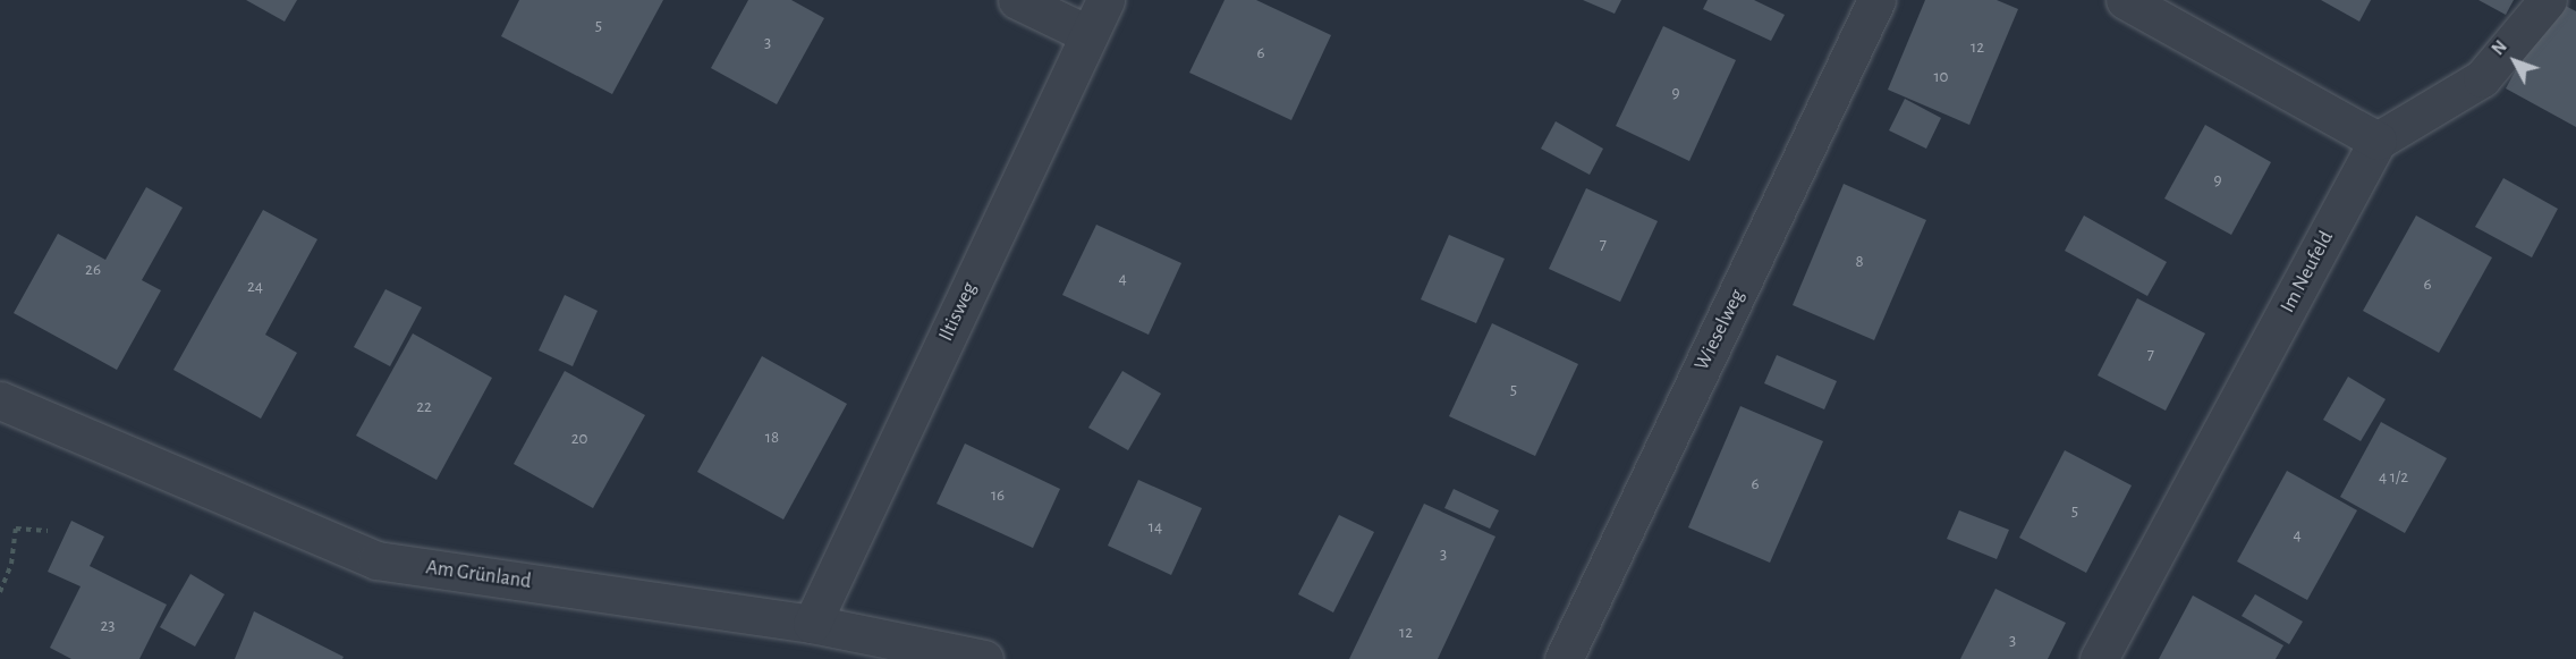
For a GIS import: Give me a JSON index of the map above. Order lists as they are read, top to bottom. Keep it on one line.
{"streets":{"street":["Im Neufeld","Iltisweg","Wieselweg","Am Grünland"]},"crossings":[["Iltisweg","Am Grünland"]],"house_numbers":["5","3","12","6","10","9","9","7","8","26","4","6","24","7","5","22","18","20","4 1/2","6","16","5","14","4","3","23","12","3"],"north":"top left"}
